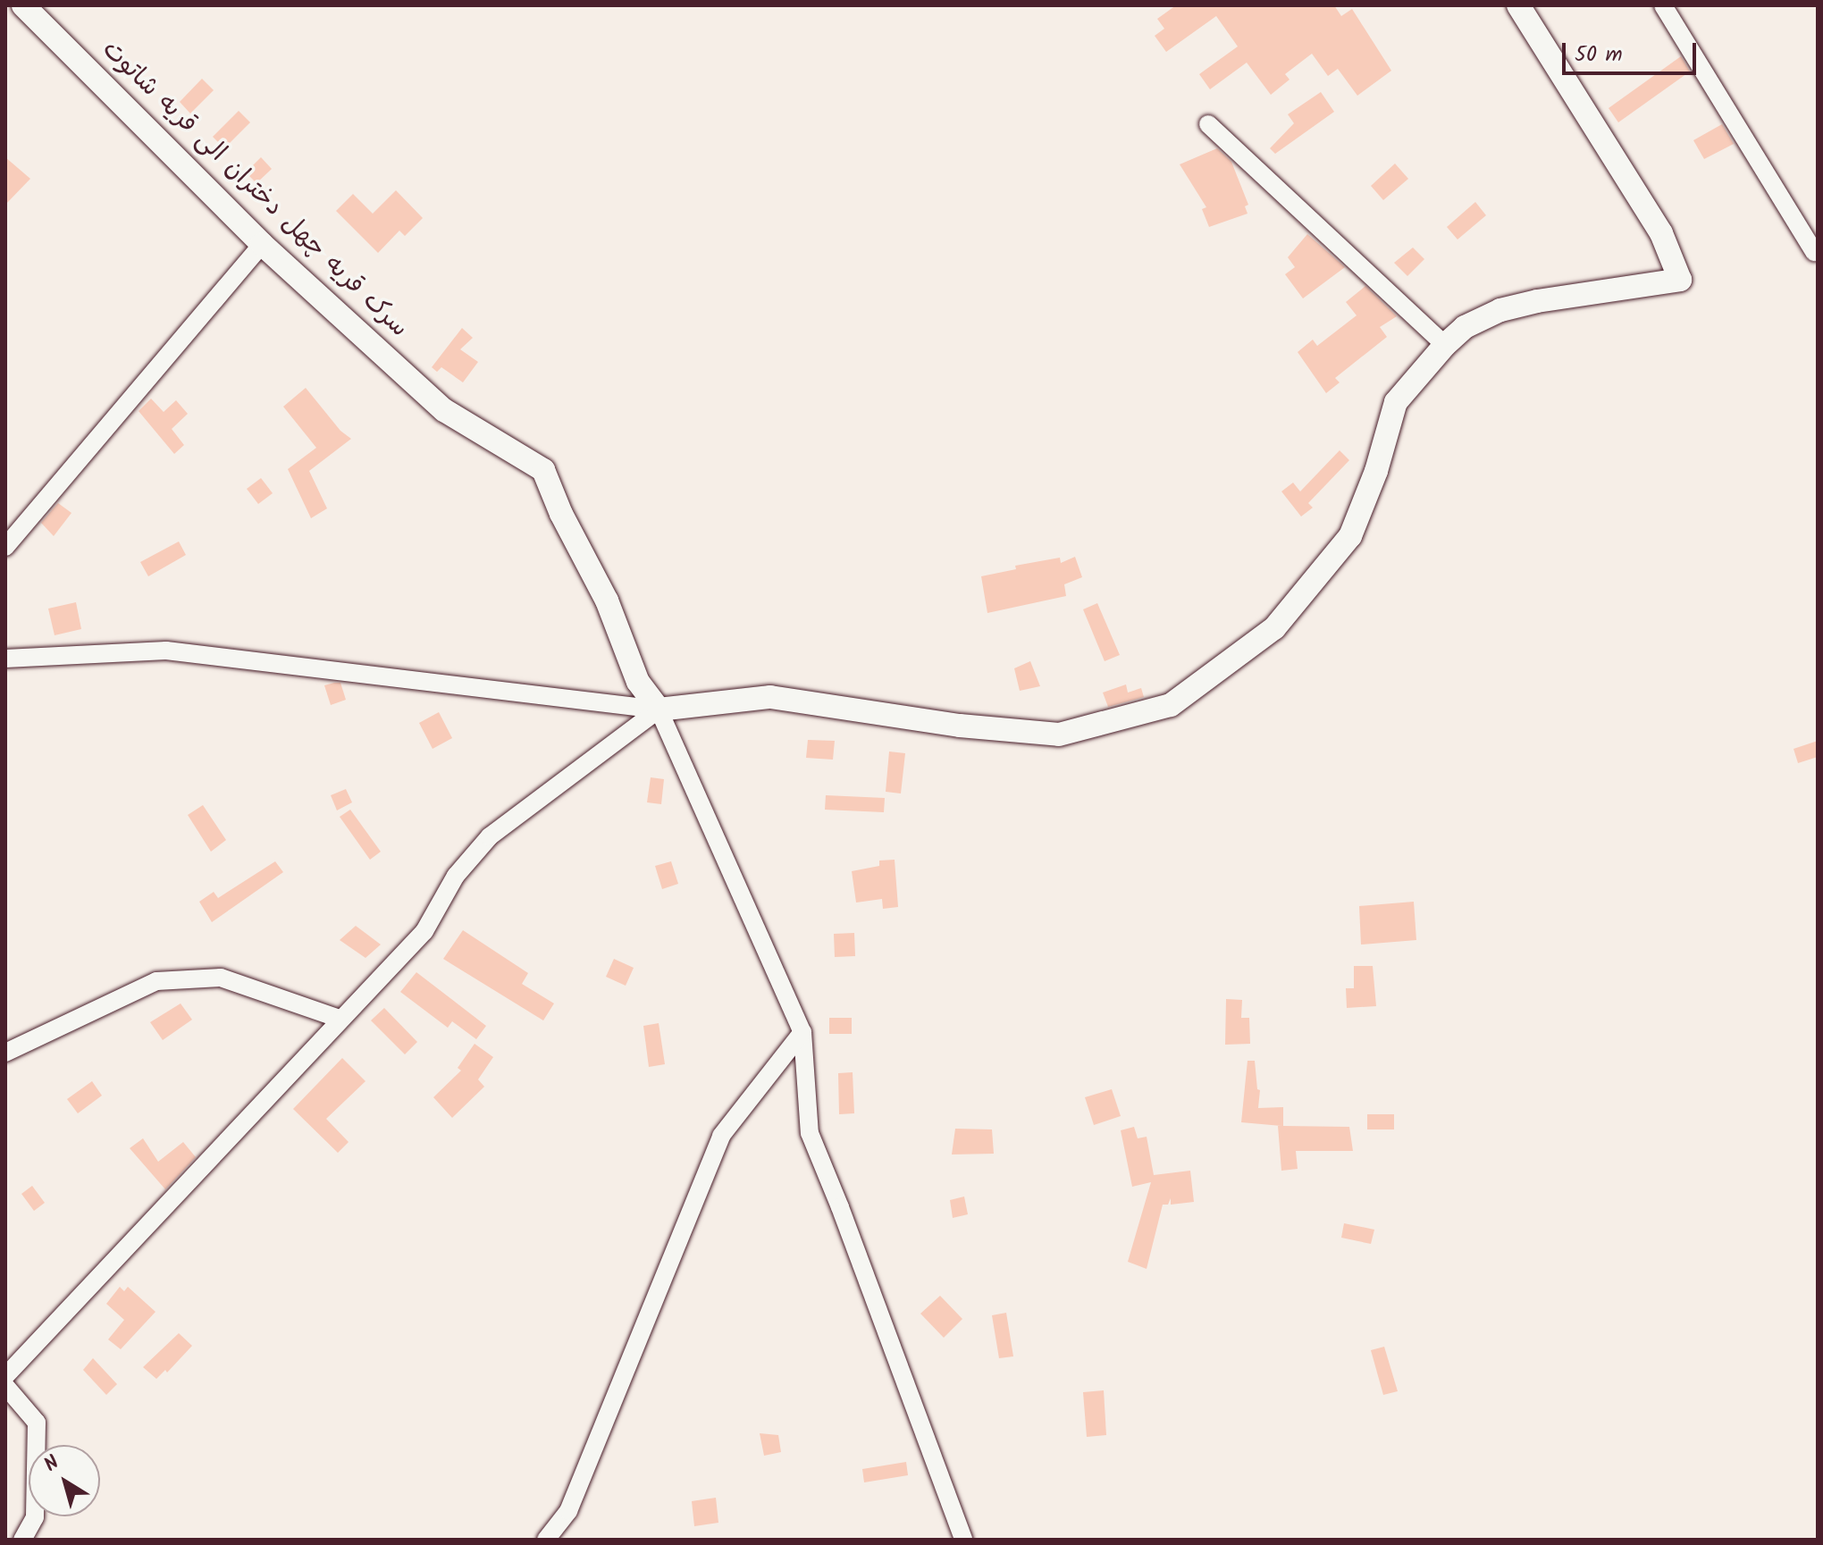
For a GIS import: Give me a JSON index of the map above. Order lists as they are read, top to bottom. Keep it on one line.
{"streets":{"street":["سرک قریه چهل دختران الی قریه شاتوت"]},"scale_bar":"50 m","north":"top left"}
